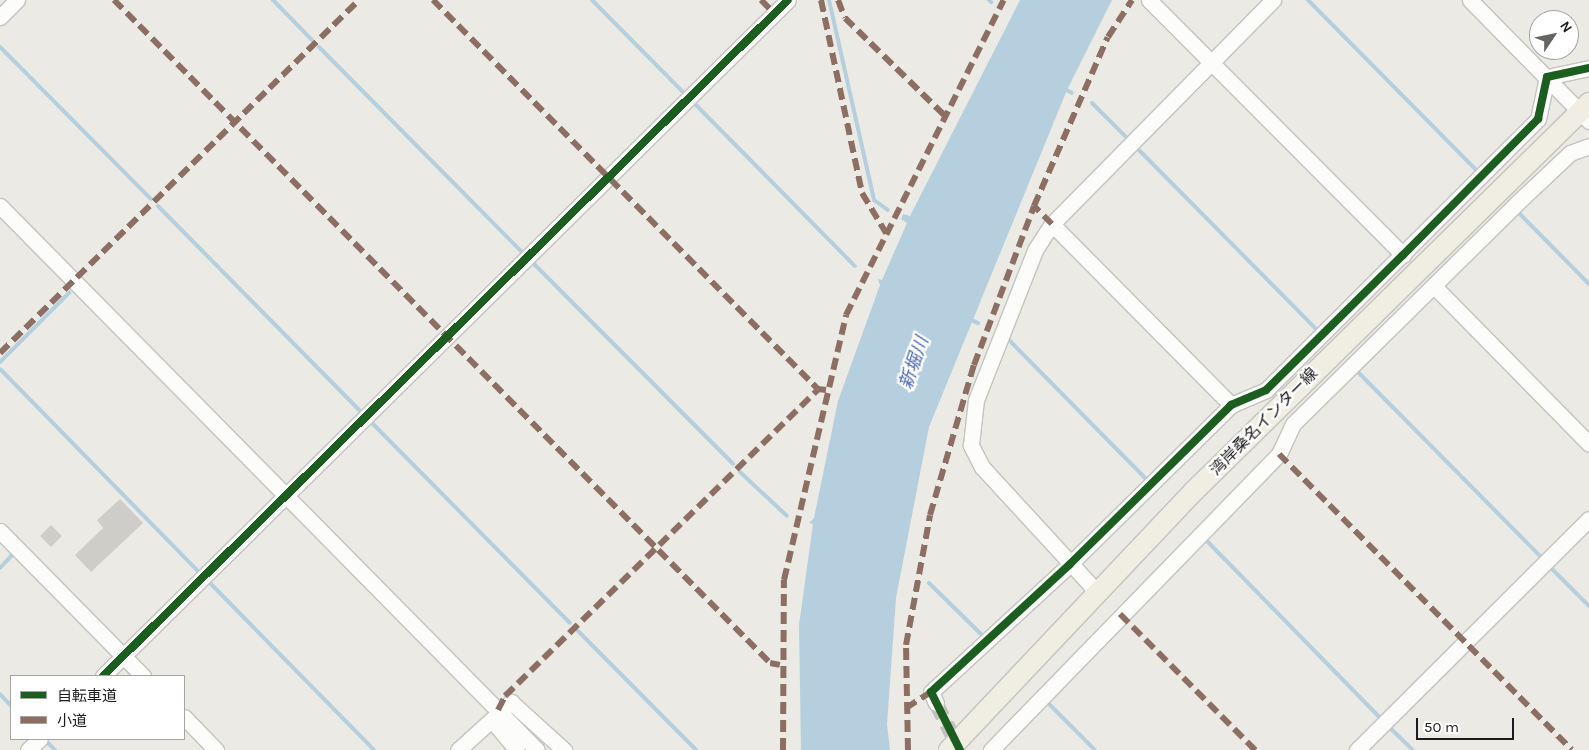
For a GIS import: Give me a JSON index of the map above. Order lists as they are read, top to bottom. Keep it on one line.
{"streets":{"main road":["湾岸桑名インター線"]},"water":["新堀川"],"legend":["自転車道","小道"],"scale_bar":"50 m","north":"top right"}
